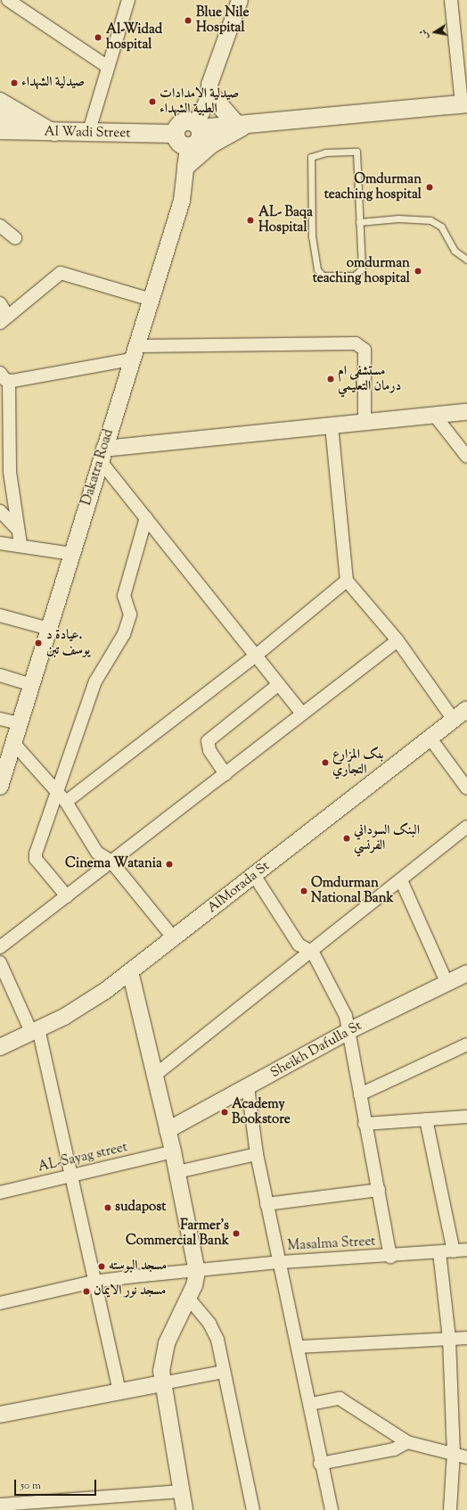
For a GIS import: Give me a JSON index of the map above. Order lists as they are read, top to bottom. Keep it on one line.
{"streets":{"main road":["Al Wadi Street"],"street":["Dakatra Road","AlMorada St","Sheikh Dafulla St","AL-Sayag street","Masalma Street"]},"crossings":[["Al Wadi Street","Dakatra Road"]],"places":["Blue Nile Hospital","Al-Widad hospital","صيدلية الشهداء","صيدلية الامدادات الطبية الشهداء","Omdurman teaching hospital","AL- Baqa Hospital","omdurman teaching hospital","مستشفى ام درمان التعليمي","عيادة د. يوسف تبن","بنک المزارع التجاري","البنک السوداني الفرنسي","Cinema Watania","Omdurman National Bank","Academy Bookstore","sudapost","Farmer's Commercial Bank","مسجد البوسته","مسجد نور الايمان"],"scale_bar":"50 m","north":"left"}
